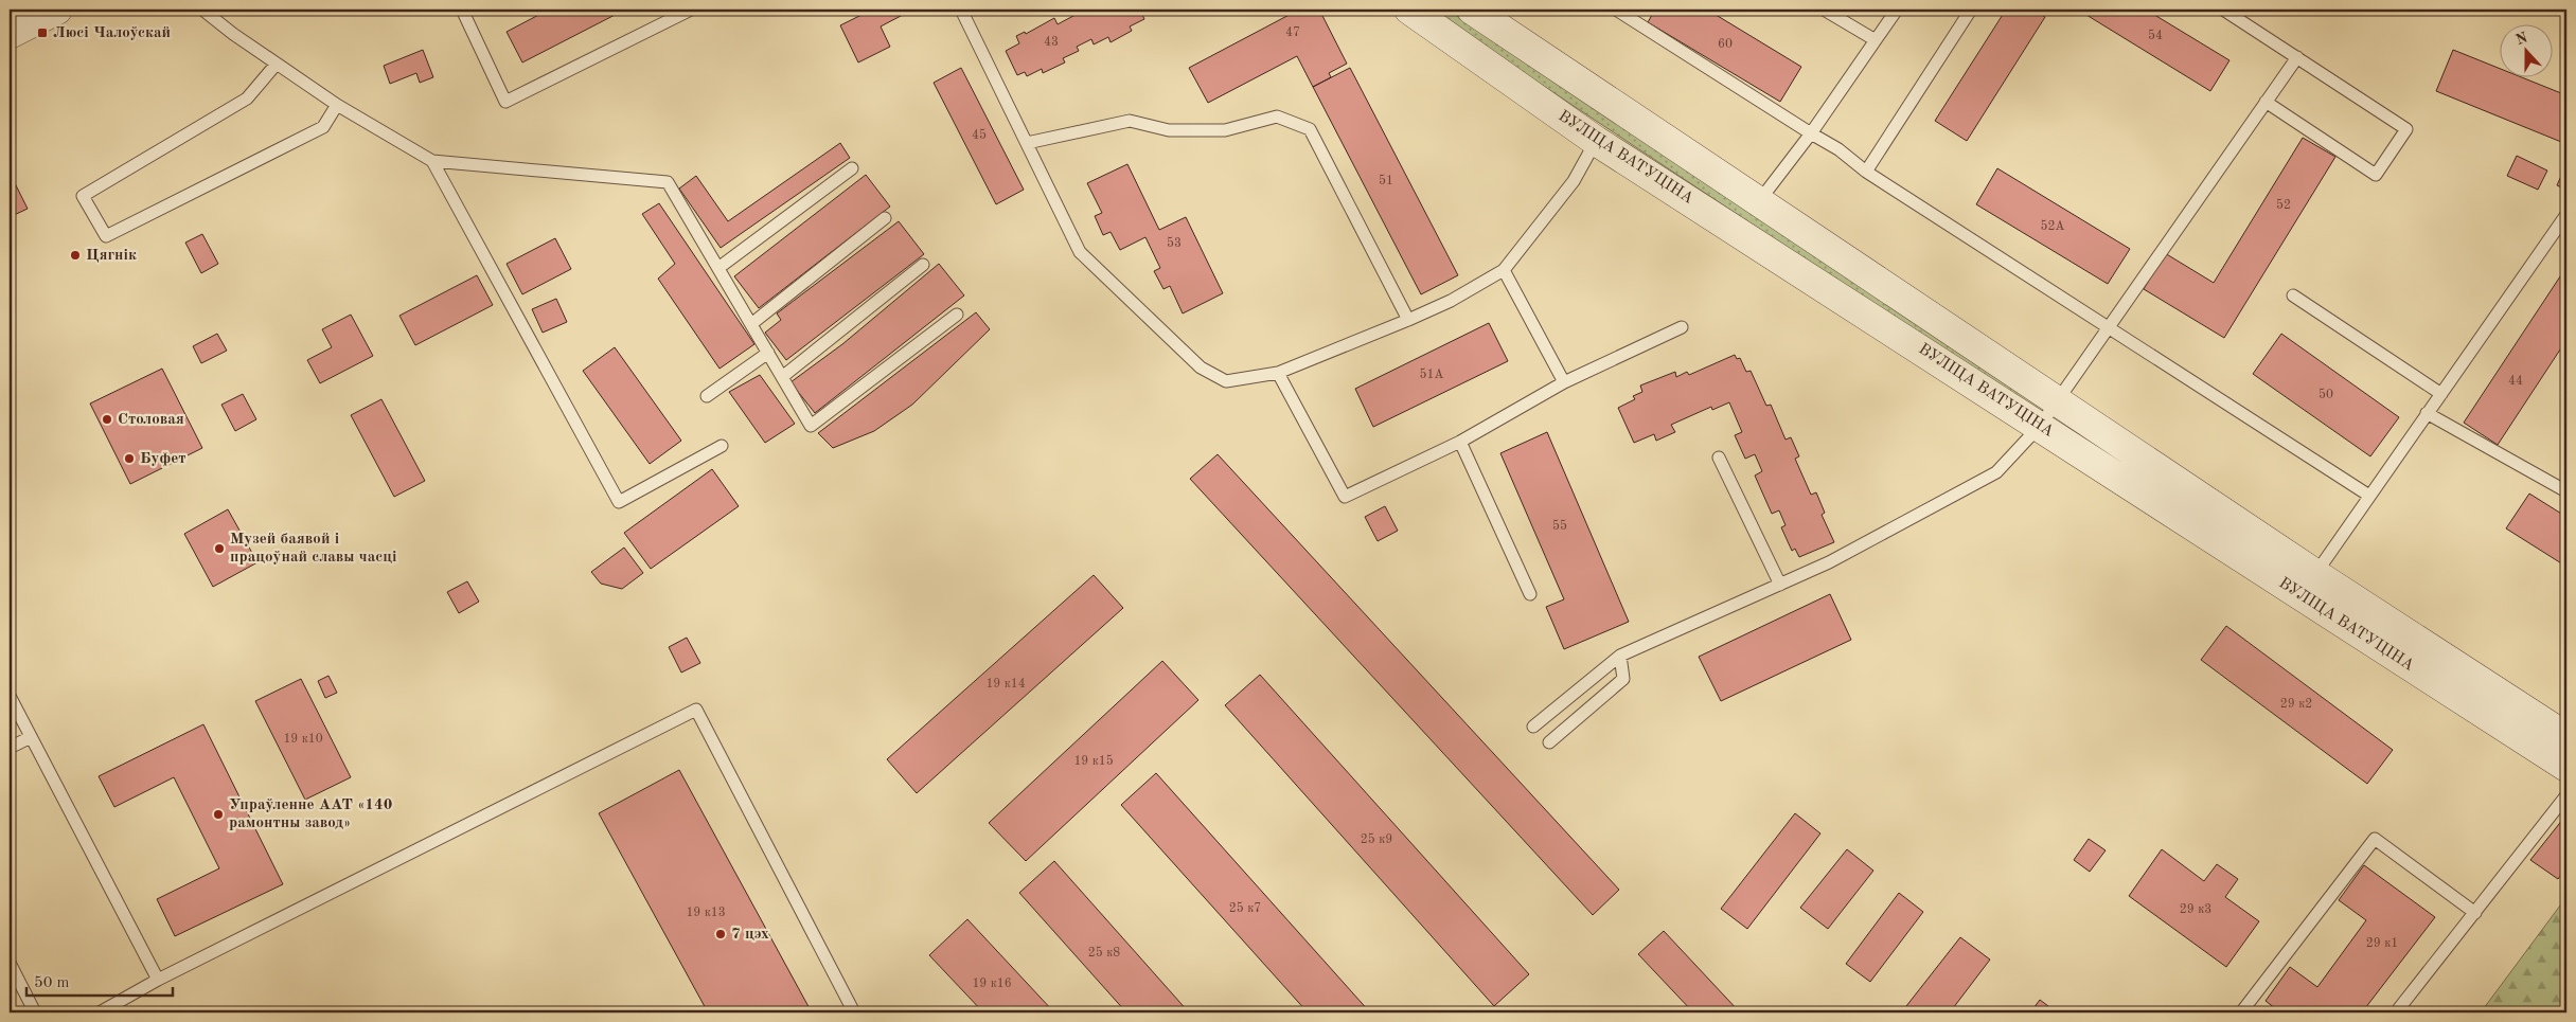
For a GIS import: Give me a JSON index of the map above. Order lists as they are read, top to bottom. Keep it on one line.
{"streets":{"street":["ВУЛІЦА ВАТУЦІНА"]},"places":{"transit":["Люсі Чалоўскай"],"other":["Цягнік","Столовая","Буфет","Музей баявой і працоўнай славы часці","Упраўленне ААТ «140 рамонтны завод»","7 цэх"]},"house_numbers":["47","54","43","60","45","51","52","52А","53","51А","44","50","55","19 к14","29 к2","19 к10","19 к15","25 к9","25 к7","29 к3","19 к13","29 к1","25 к8","19 к16"],"scale_bar":"50 m","north":"top"}
